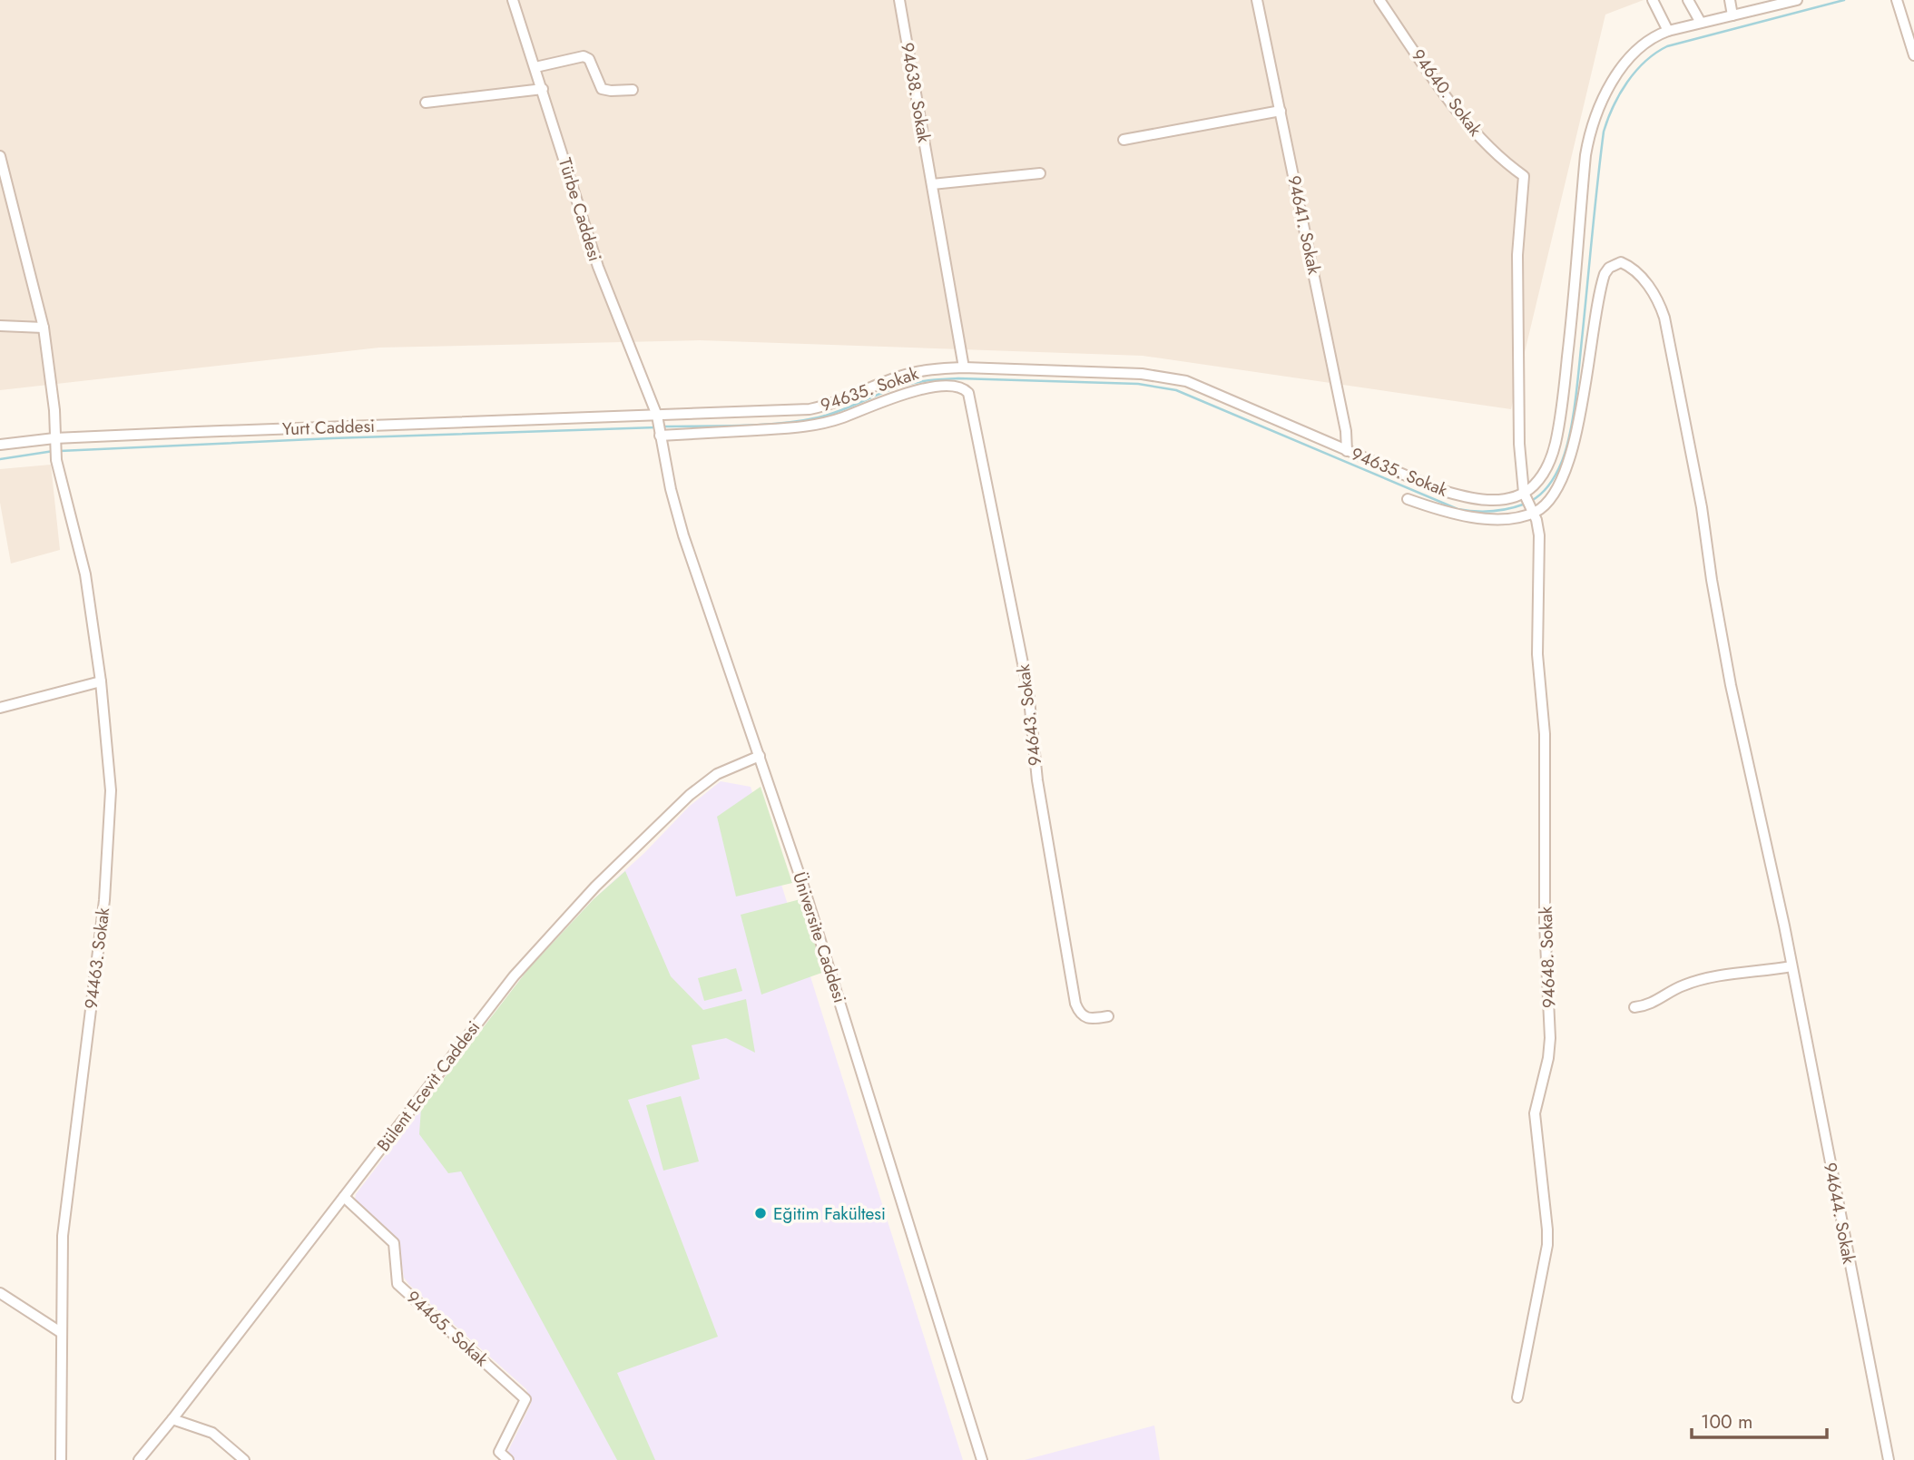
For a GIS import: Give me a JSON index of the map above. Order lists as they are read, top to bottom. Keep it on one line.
{"streets":{"street":["94638. Sokak","94640. Sokak","Türbe Caddesi","94641. Sokak","94635. Sokak","Yurt Caddesi","94643. Sokak","Üniversite Caddesi","94648. Sokak","94463. Sokak","Bülent Ecevit Caddesi","94644. Sokak","94465. Sokak"]},"crossings":[["94638. Sokak","94635. Sokak"],["94640. Sokak","94635. Sokak"],["94640. Sokak","94648. Sokak"],["Türbe Caddesi","94635. Sokak"],["Türbe Caddesi","Yurt Caddesi"],["Türbe Caddesi","Üniversite Caddesi"],["94641. Sokak","94635. Sokak"],["94635. Sokak","Yurt Caddesi"],["94635. Sokak","94643. Sokak"],["94635. Sokak","Üniversite Caddesi"],["94635. Sokak","94648. Sokak"],["Yurt Caddesi","Üniversite Caddesi"],["Yurt Caddesi","94463. Sokak"],["Üniversite Caddesi","Bülent Ecevit Caddesi"],["94648. Sokak","94644. Sokak"],["Bülent Ecevit Caddesi","94465. Sokak"]],"places":["Eğitim Fakültesi"],"scale_bar":"100 m"}
